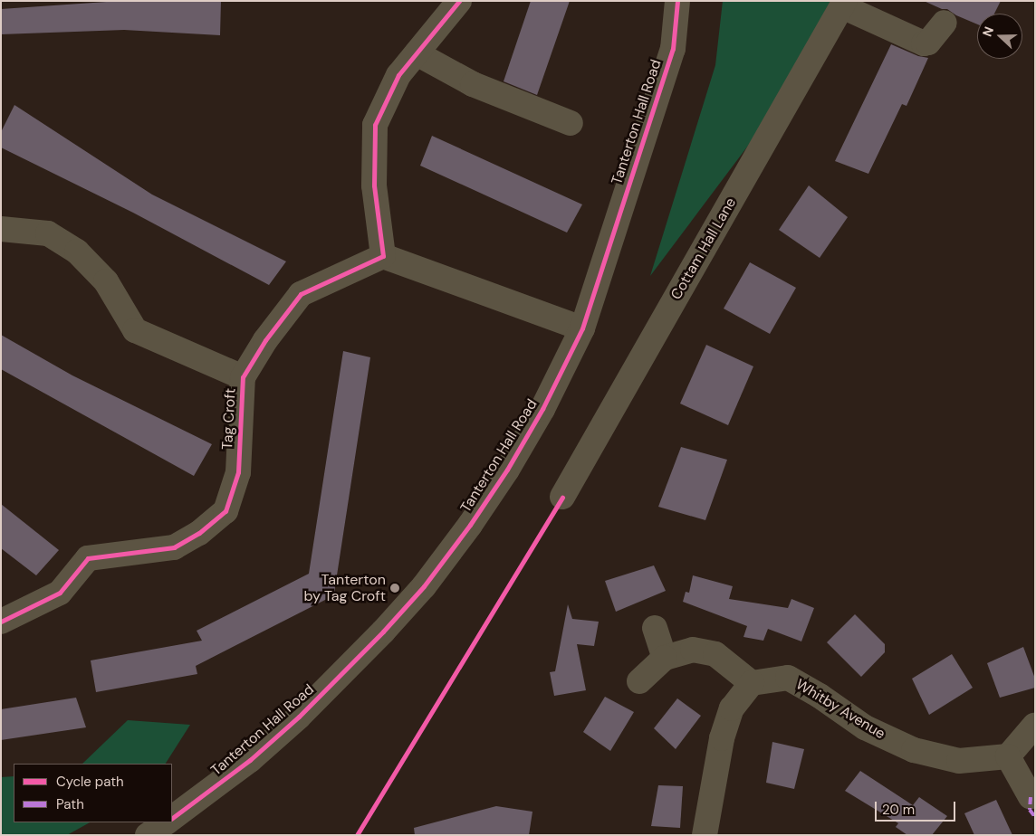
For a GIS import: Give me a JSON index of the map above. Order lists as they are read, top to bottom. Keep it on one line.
{"streets":{"street":["Tanterton Hall Road","Cottam Hall Lane","Tag Croft","Whitby Avenue"]},"places":["Tanterton by Tag Croft"],"legend":["Cycle path","Path"],"scale_bar":"20 m","north":"left"}
